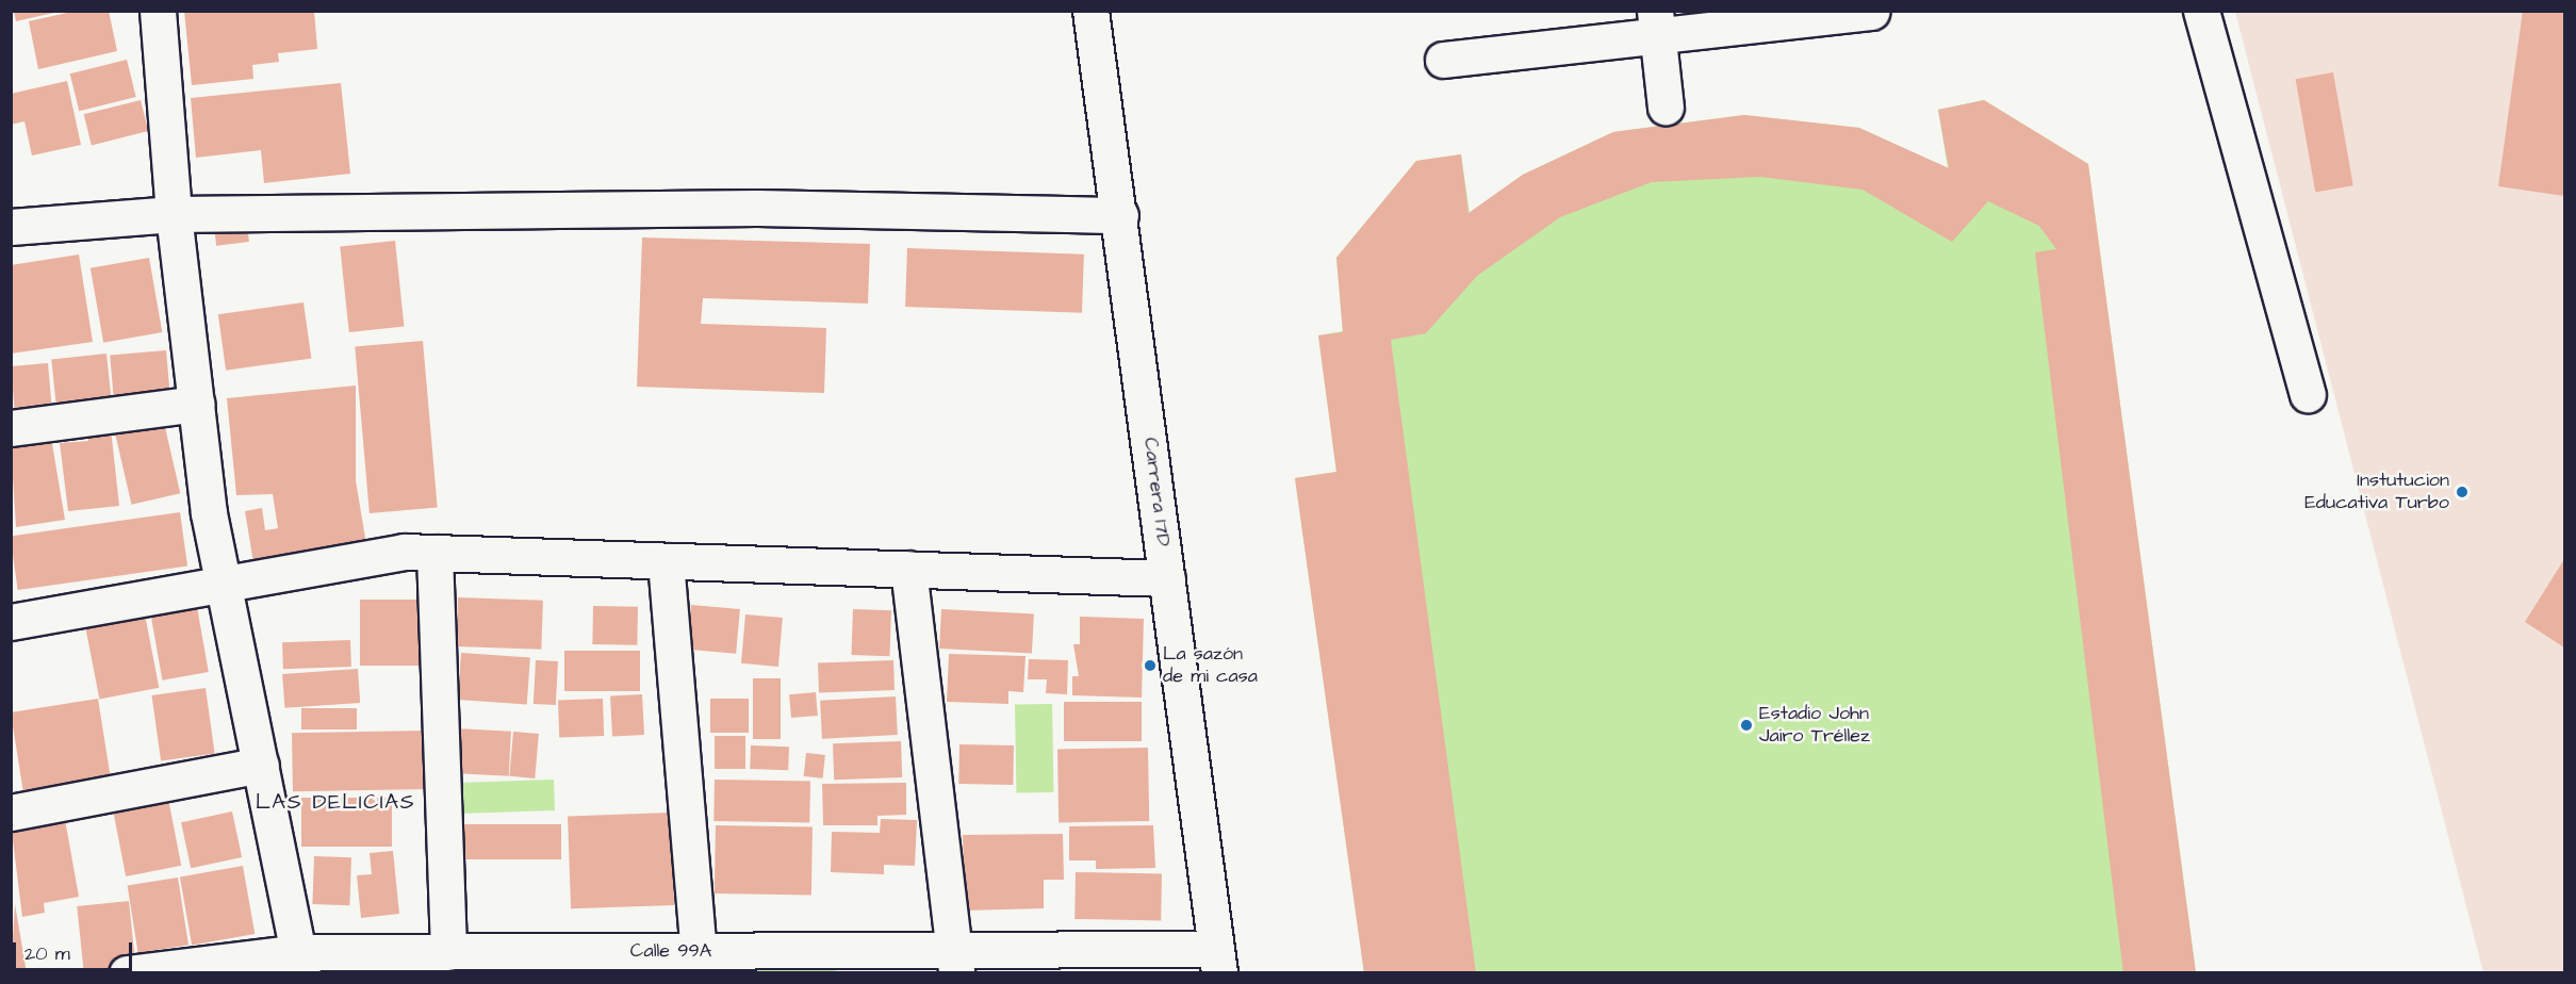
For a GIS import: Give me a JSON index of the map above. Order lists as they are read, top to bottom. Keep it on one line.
{"streets":{"street":["Carrera 17D","Calle 99A"]},"crossings":[["Carrera 17D","Calle 99A"]],"districts":["LAS DELICIAS"],"places":["Instutucion Educativa Turbo","La sazón de mi casa","Estadio John Jairo Tréllez"],"scale_bar":"20 m"}
